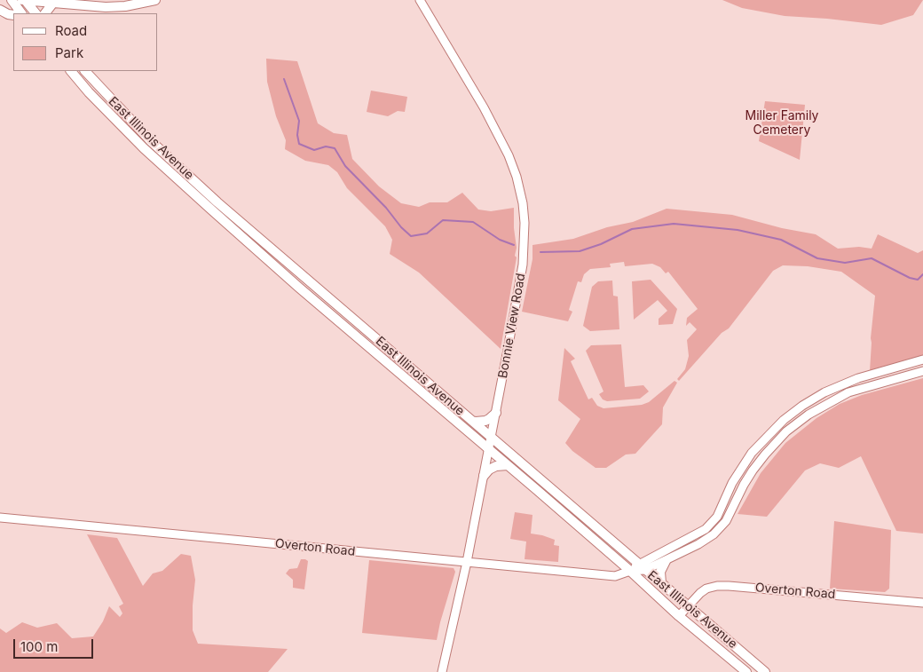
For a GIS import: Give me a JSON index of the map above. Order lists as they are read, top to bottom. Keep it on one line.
{"streets":{"main road":["East Illinois Avenue"],"street":["Bonnie View Road","Overton Road"]},"crossings":[["East Illinois Avenue","Bonnie View Road"],["East Illinois Avenue","Overton Road"],["Bonnie View Road","Overton Road"]],"parks":["Miller Family Cemetery"],"legend":["Road","Park"],"scale_bar":"100 m"}
